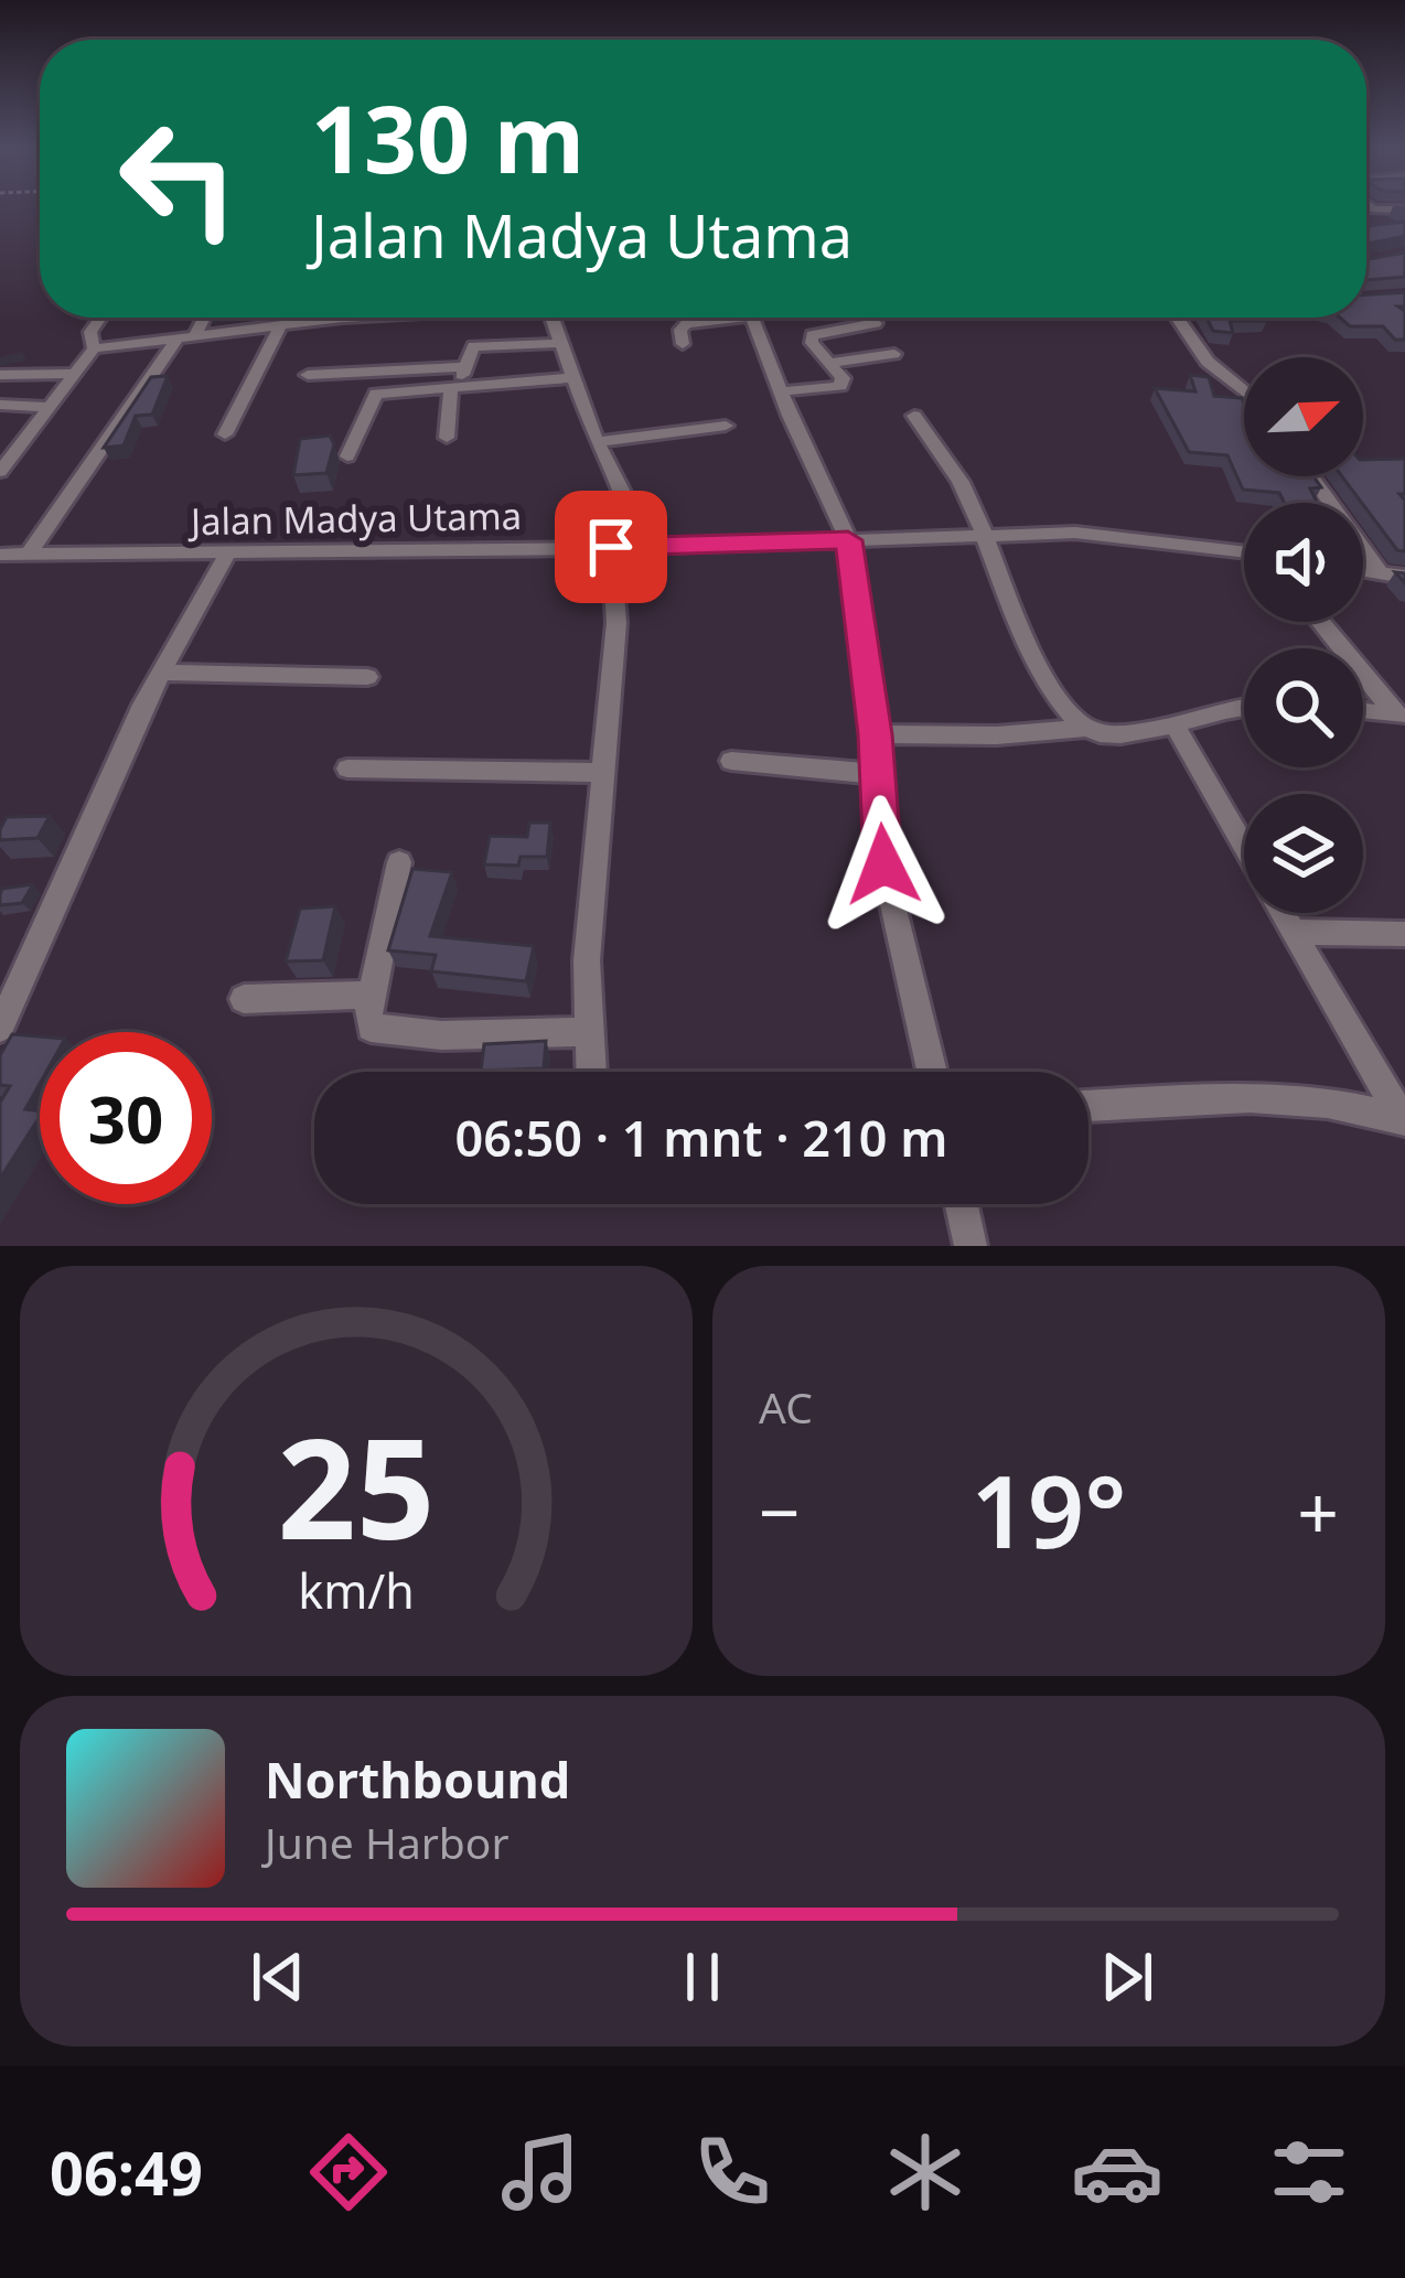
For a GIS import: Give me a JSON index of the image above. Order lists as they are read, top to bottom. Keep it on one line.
{"streets":{"street":["Jalan Madya Utama"]},"north":"top right","page":{"turn":["130 m","Jalan Madya Utama"],"limit":"30","trip":"06:50 · 1 mnt · 210 m","tile":"AC","heat":["−","19°","+"],"song":["Northbound","June Harbor"],"tabs":"06:49","gauge":["25","km/h"]}}
